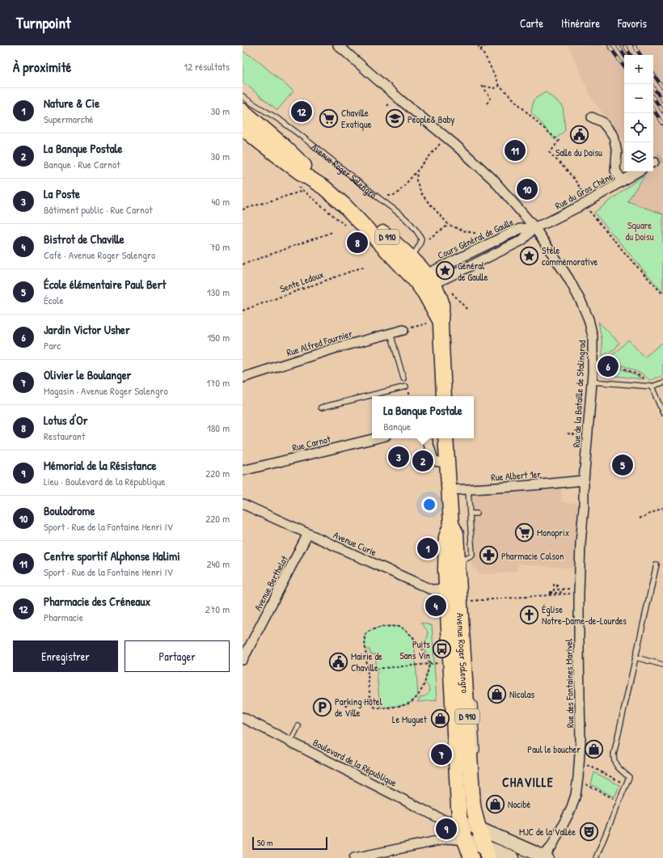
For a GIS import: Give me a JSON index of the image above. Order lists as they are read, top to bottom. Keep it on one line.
{"streets":{"main road":["Avenue Roger Salengro","D 910"],"street":["Rue du Gros Chêne","Cours Général de Gaulle","Rue Alfred Fournier","Rue de la Bataille de Stalingrad","Rue Carnot","Rue Albert 1er","Avenue Curie","Avenue Berthelot","Rue des Fontaines Marivel","Boulevard de la République"],"path":["Sente Ledoux"]},"crossings":[["Avenue Roger Salengro","Cours Général de Gaulle"],["Avenue Roger Salengro","Rue Albert 1er"],["Avenue Roger Salengro","Avenue Curie"],["Avenue Roger Salengro","Boulevard de la République"],["Rue du Gros Chêne","Cours Général de Gaulle"],["Rue du Gros Chêne","Rue de la Bataille de Stalingrad"],["Cours Général de Gaulle","Rue de la Bataille de Stalingrad"],["Rue de la Bataille de Stalingrad","Rue Albert 1er"],["Rue de la Bataille de Stalingrad","Rue des Fontaines Marivel"],["Rue Albert 1er","Rue des Fontaines Marivel"],["Avenue Curie","Avenue Berthelot"]],"districts":["CHAVILLE"],"parks":["Square du Doisu"],"places":{"supermarket":["Chaville Exotique","Monoprix"],"school or university":["People& Baby"],"public building":["Salle du Doisu","Mairie de Chaville"],"place":["Stèle commémorative","Général de Gaulle"],"pharmacy":["Pharmacie Colson"],"church":["Église Notre-Dame-de-Lourdes"],"bus stop":["Puits Sans Vin"],"shop":["Nicolas","Le Muguet","Paul le boucher","Nocibé"],"parking":["Parking Hôtel de Ville"],"theatre":["MJC de la Vallée"]},"scale_bar":"50 m","page":{"header":"Turnpoint","nav":["Carte","Itinéraire","Favoris"],"heading":["À proximité","12 résultats"],"map_buttons":["+","−"],"list":[{"mark":"1","name":"Nature & Cie","note":"Supermarché","value":"30 m"},{"mark":"2","name":"La Banque Postale","note":"Banque · Rue Carnot","value":"30 m"},{"mark":"3","name":"La Poste","note":"Bâtiment public · Rue Carnot","value":"40 m"},{"mark":"4","name":"Bistrot de Chaville","note":"Café · Avenue Roger Salengro","value":"70 m"},{"mark":"5","name":"École élémentaire Paul Bert","note":"École","value":"130 m"},{"mark":"6","name":"Jardin Victor Usher","note":"Parc","value":"150 m"},{"mark":"7","name":"Olivier le Boulanger","note":"Magasin · Avenue Roger Salengro","value":"170 m"},{"mark":"8","name":"Lotus d'Or","note":"Restaurant","value":"180 m"},{"mark":"9","name":"Mémorial de la Résistance","note":"Lieu · Boulevard de la République","value":"220 m"},{"mark":"10","name":"Boulodrome","note":"Sport · Rue de la Fontaine Henri IV","value":"220 m"},{"mark":"11","name":"Centre sportif Alphonse Halimi","note":"Sport · Rue de la Fontaine Henri IV","value":"240 m"},{"mark":"12","name":"Pharmacie des Créneaux","note":"Pharmacie","value":"270 m"}],"pins":["12","11","10","8","6","3","2","5","1","4","7","9"],"popup":["La Banque Postale","Banque"],"buttons":["Enregistrer","Partager"],"scale":"50 m"}}
